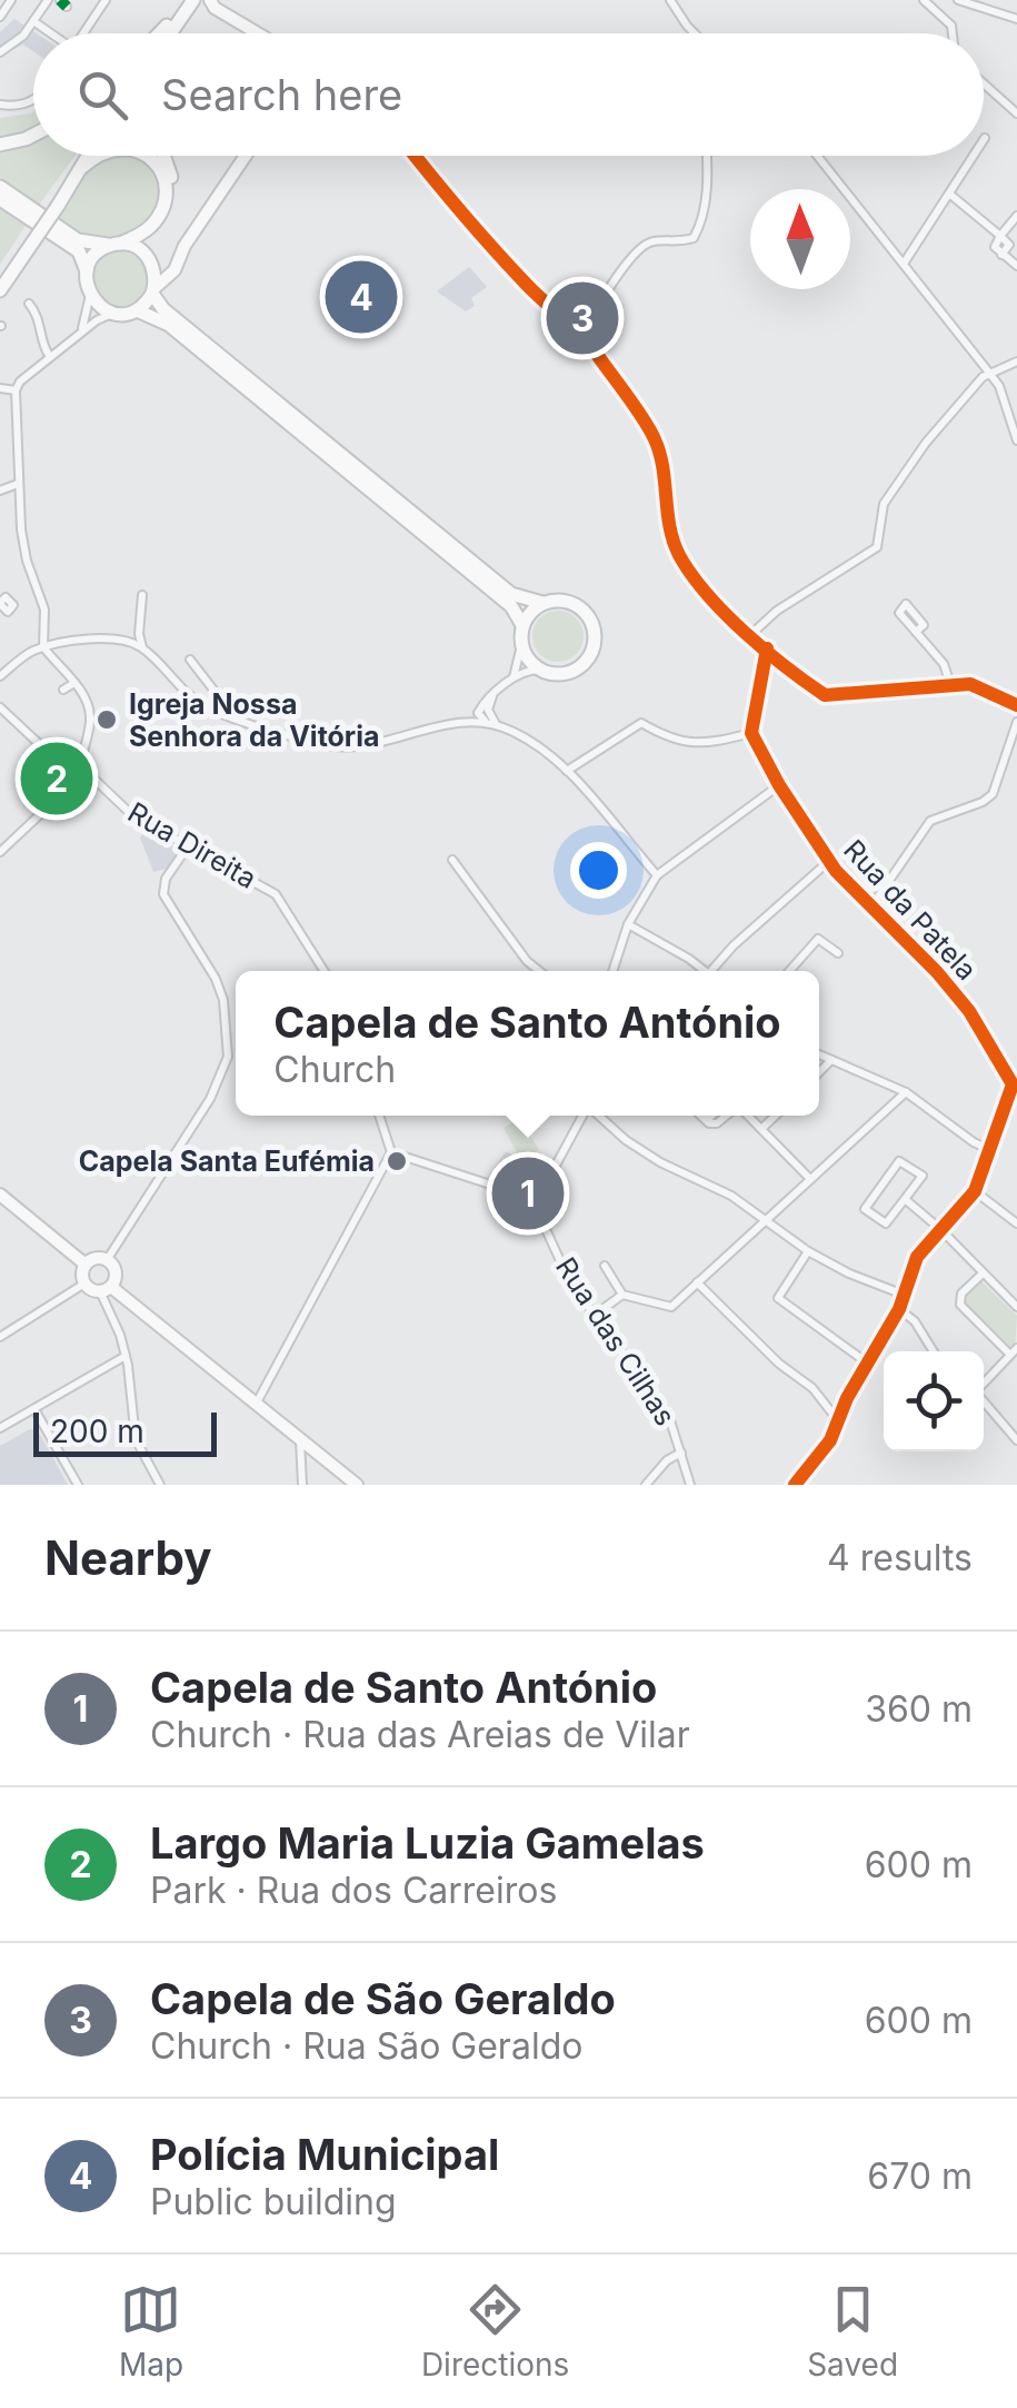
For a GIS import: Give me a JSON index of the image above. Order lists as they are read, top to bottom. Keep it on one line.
{"streets":{"street":["Rua Direita","Rua da Patela","Rua das Cilhas"]},"places":["Igreja Nossa Senhora da Vitória","Capela Santa Eufémia"],"scale_bar":"200 m","north":"top","page":{"search":"Search here","pins":["4","3","2","1"],"popup":["Capela de Santo António","Church"],"scale":"200 m","heading":["Nearby","4 results"],"list":[{"mark":"1","name":"Capela de Santo António","note":"Church · Rua das Areias de Vilar","value":"360 m"},{"mark":"2","name":"Largo Maria Luzia Gamelas","note":"Park · Rua dos Carreiros","value":"600 m"},{"mark":"3","name":"Capela de São Geraldo","note":"Church · Rua São Geraldo","value":"600 m"},{"mark":"4","name":"Polícia Municipal","note":"Public building","value":"670 m"}],"nav":["Map","Directions","Saved"]}}
